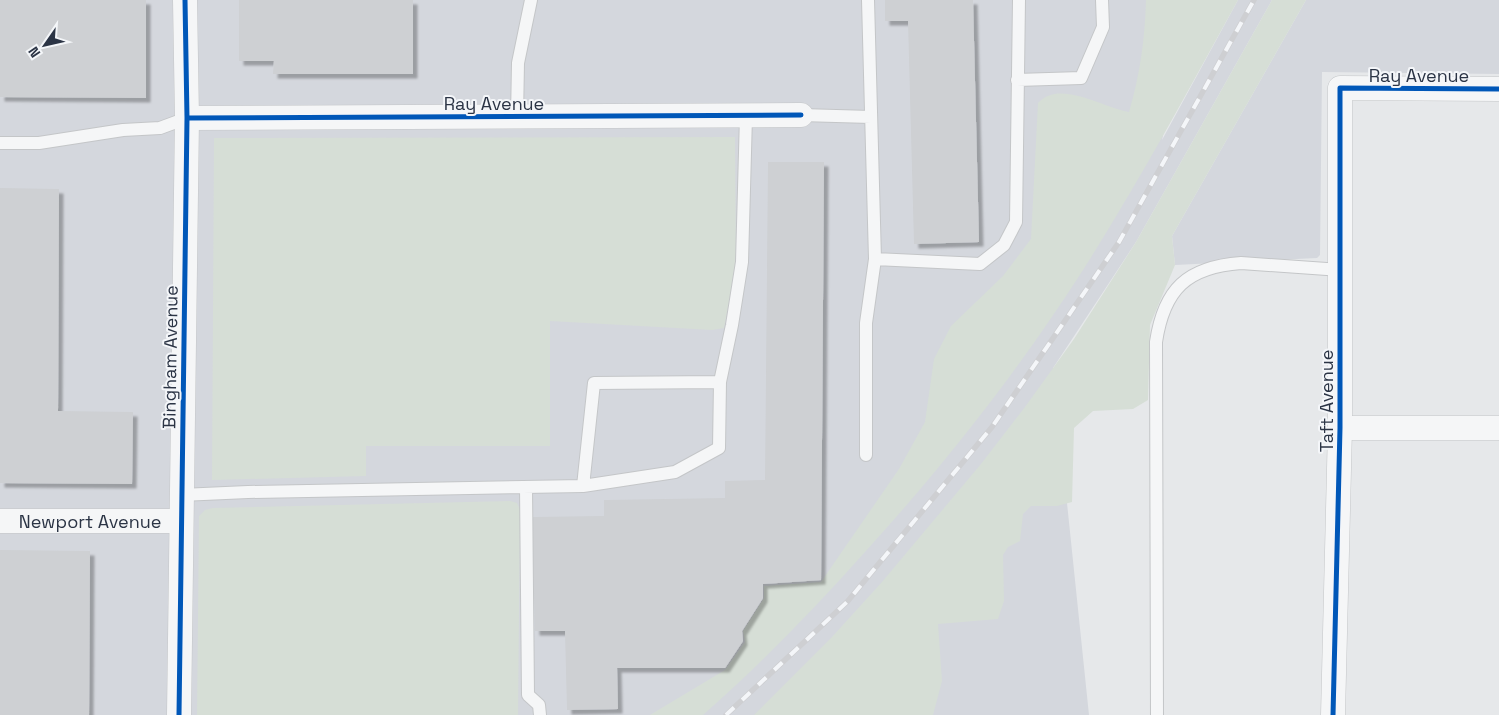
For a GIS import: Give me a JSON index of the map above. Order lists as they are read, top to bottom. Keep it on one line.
{"streets":{"street":["Ray Avenue","Bingham Avenue","Taft Avenue","Newport Avenue"]},"crossings":[["Ray Avenue","Bingham Avenue"],["Ray Avenue","Taft Avenue"],["Bingham Avenue","Newport Avenue"]],"north":"bottom left"}
